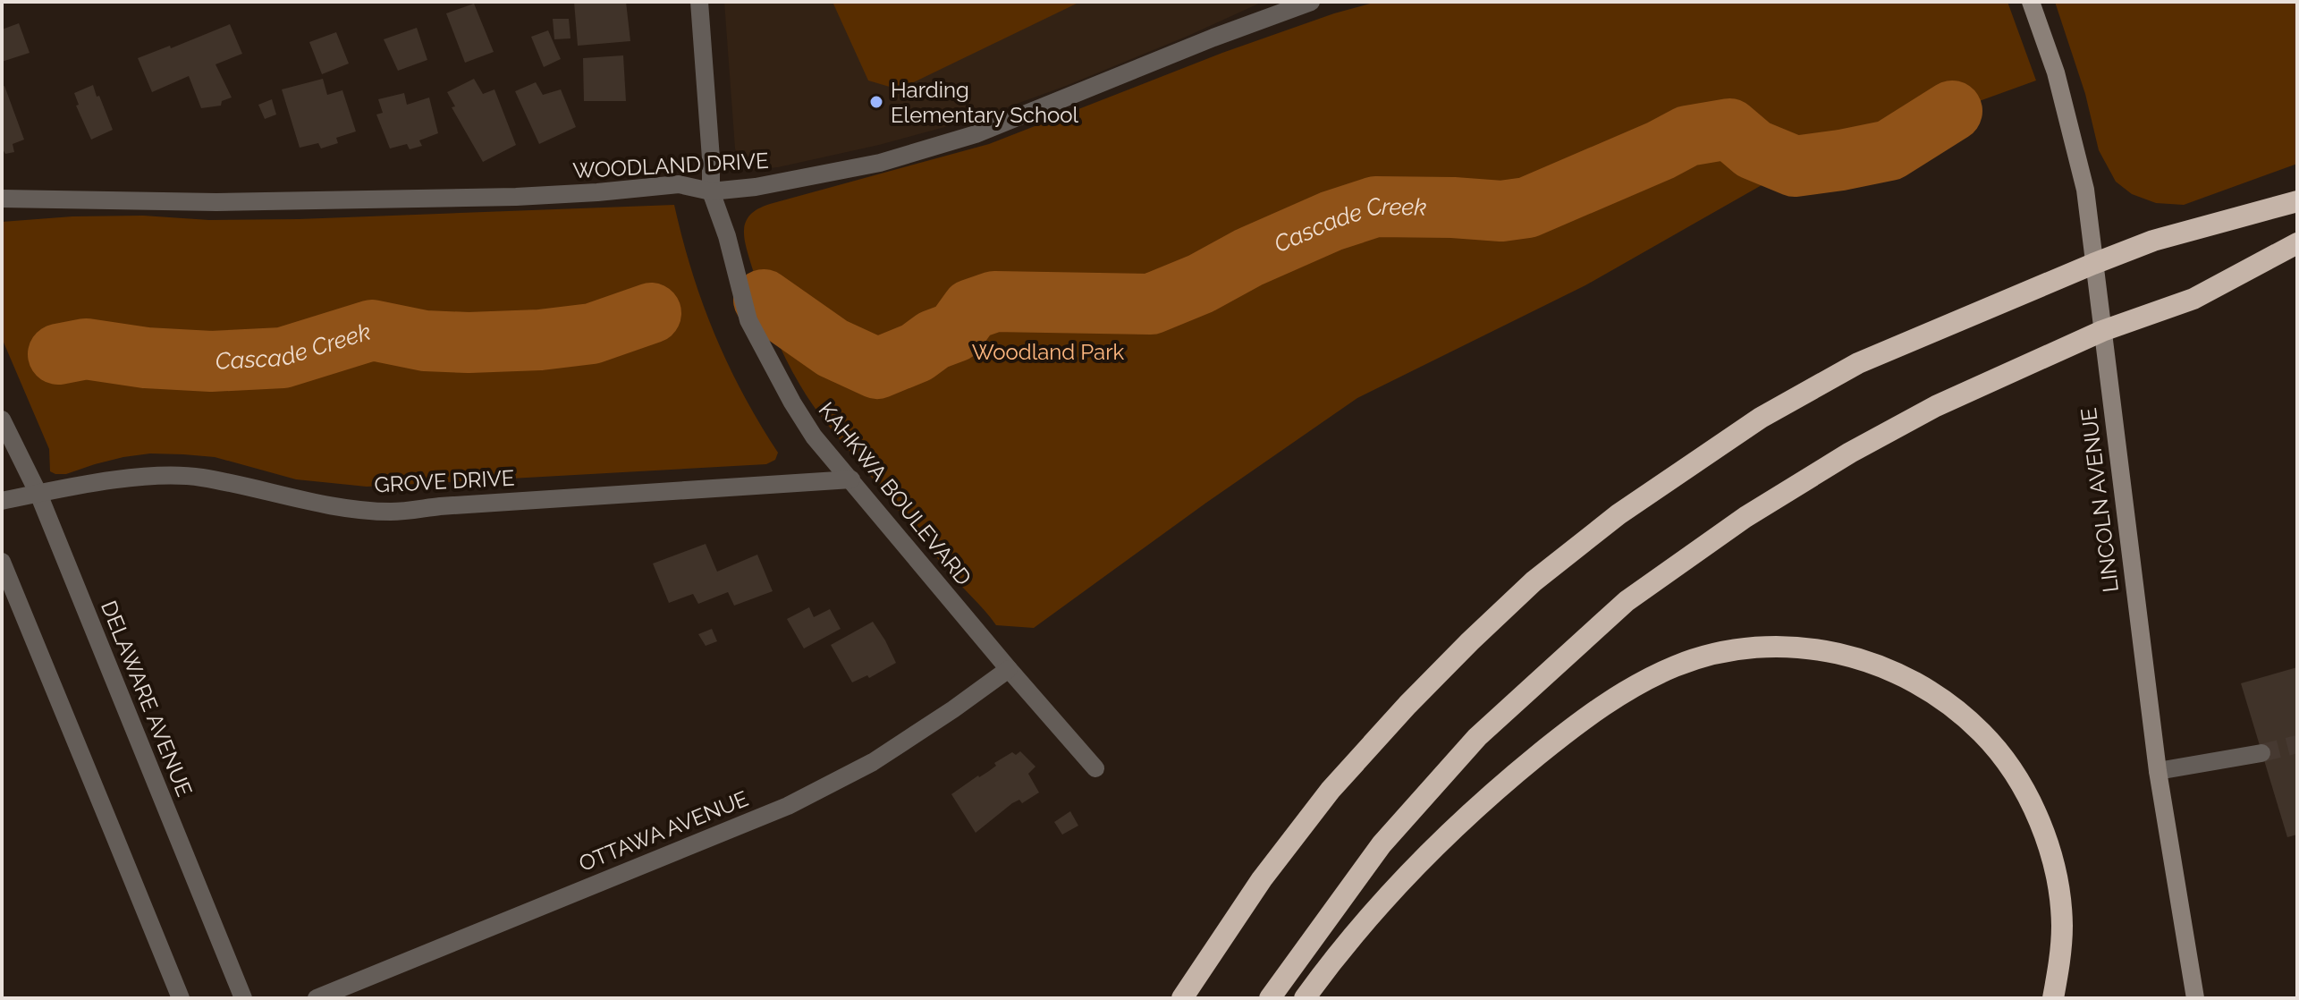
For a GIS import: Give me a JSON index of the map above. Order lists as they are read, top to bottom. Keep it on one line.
{"streets":{"street":["WOODLAND DRIVE","GROVE DRIVE","KAHKWA BOULEVARD","LINCOLN AVENUE","DELAWARE AVENUE","OTTAWA AVENUE"]},"crossings":[["WOODLAND DRIVE","KAHKWA BOULEVARD"],["GROVE DRIVE","KAHKWA BOULEVARD"],["GROVE DRIVE","DELAWARE AVENUE"],["KAHKWA BOULEVARD","OTTAWA AVENUE"]],"water":["Cascade Creek"],"parks":["Woodland Park"],"places":["Harding Elementary School"]}
